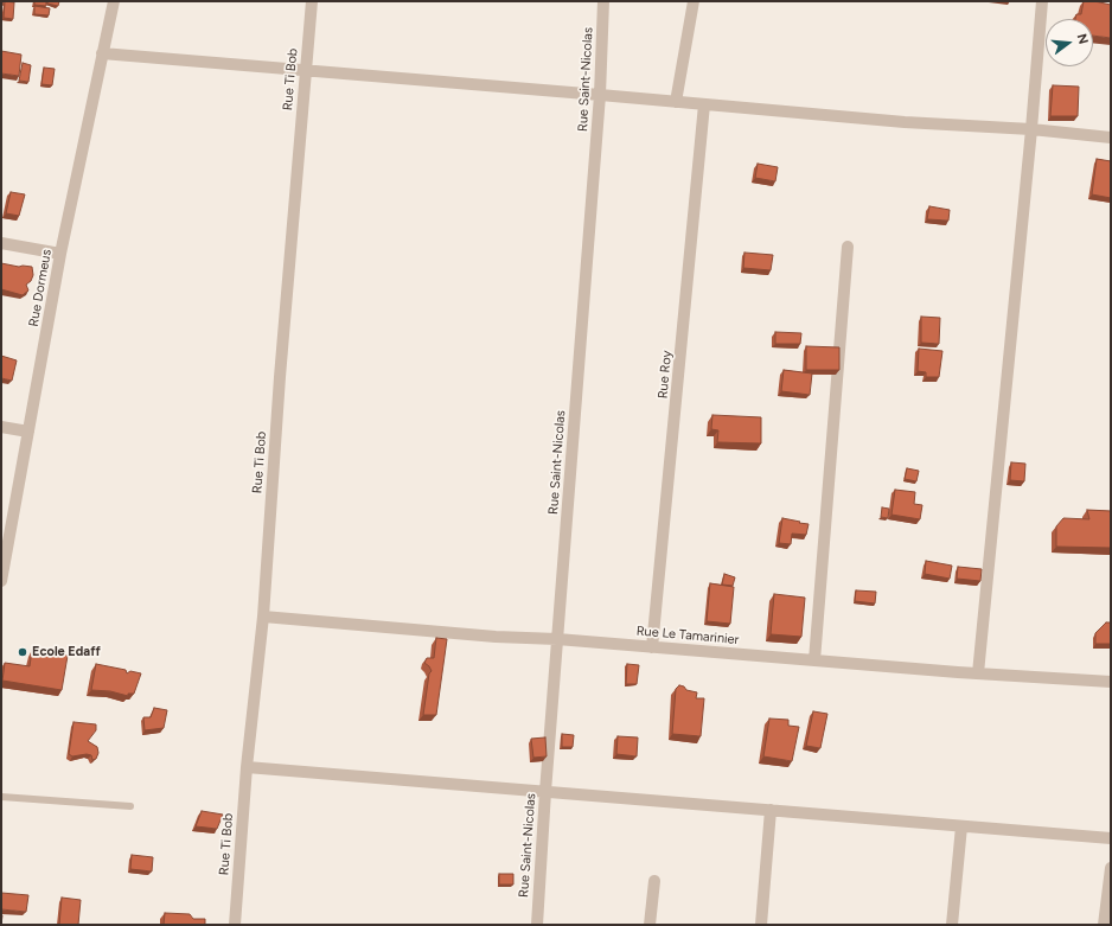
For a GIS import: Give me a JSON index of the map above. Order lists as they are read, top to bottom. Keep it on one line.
{"streets":{"street":["Rue Ti Bob","Rue Saint-Nicolas","Rue Dormeus","Rue Roy","Rue Le Tamarinier"]},"crossings":[["Rue Ti Bob","Rue Le Tamarinier"],["Rue Saint-Nicolas","Rue Le Tamarinier"],["Rue Roy","Rue Le Tamarinier"]],"places":["Ecole Edaff"],"north":"right"}
